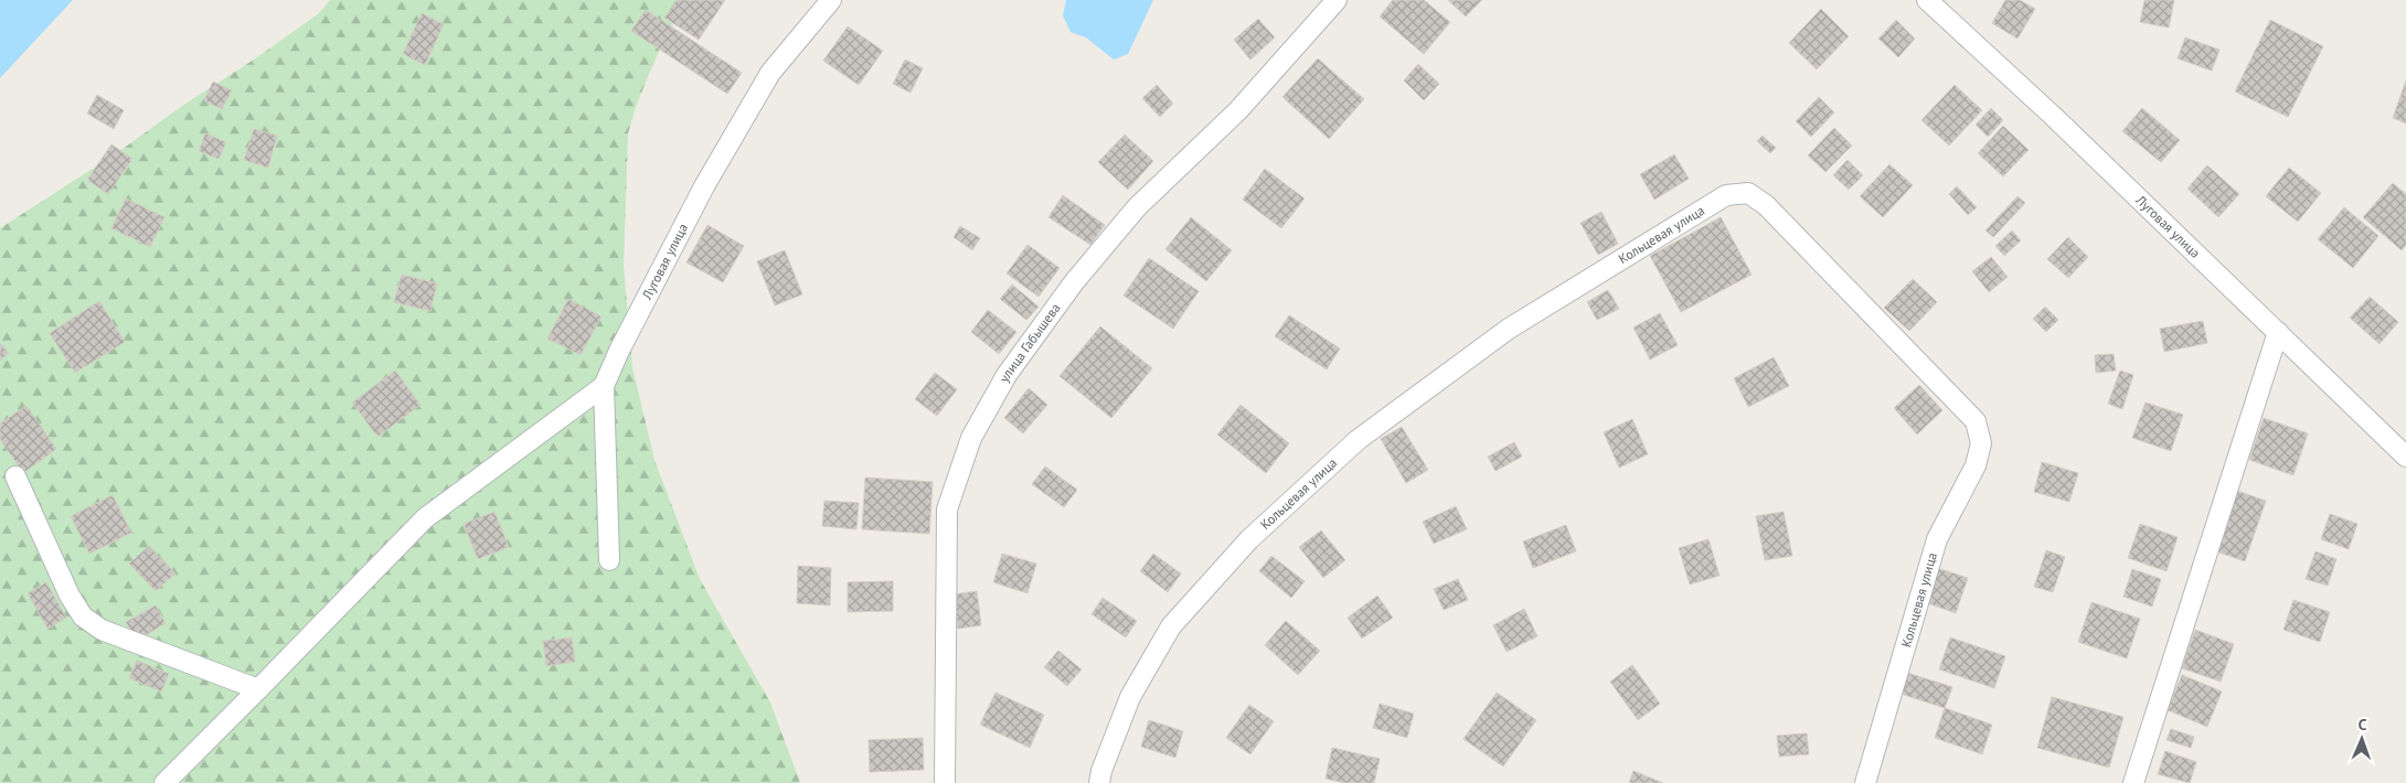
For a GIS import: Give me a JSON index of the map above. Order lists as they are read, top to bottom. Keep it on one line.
{"streets":{"street":["Луговая улица","Кольцевая улица","улица Габышева"]},"north":"top"}
